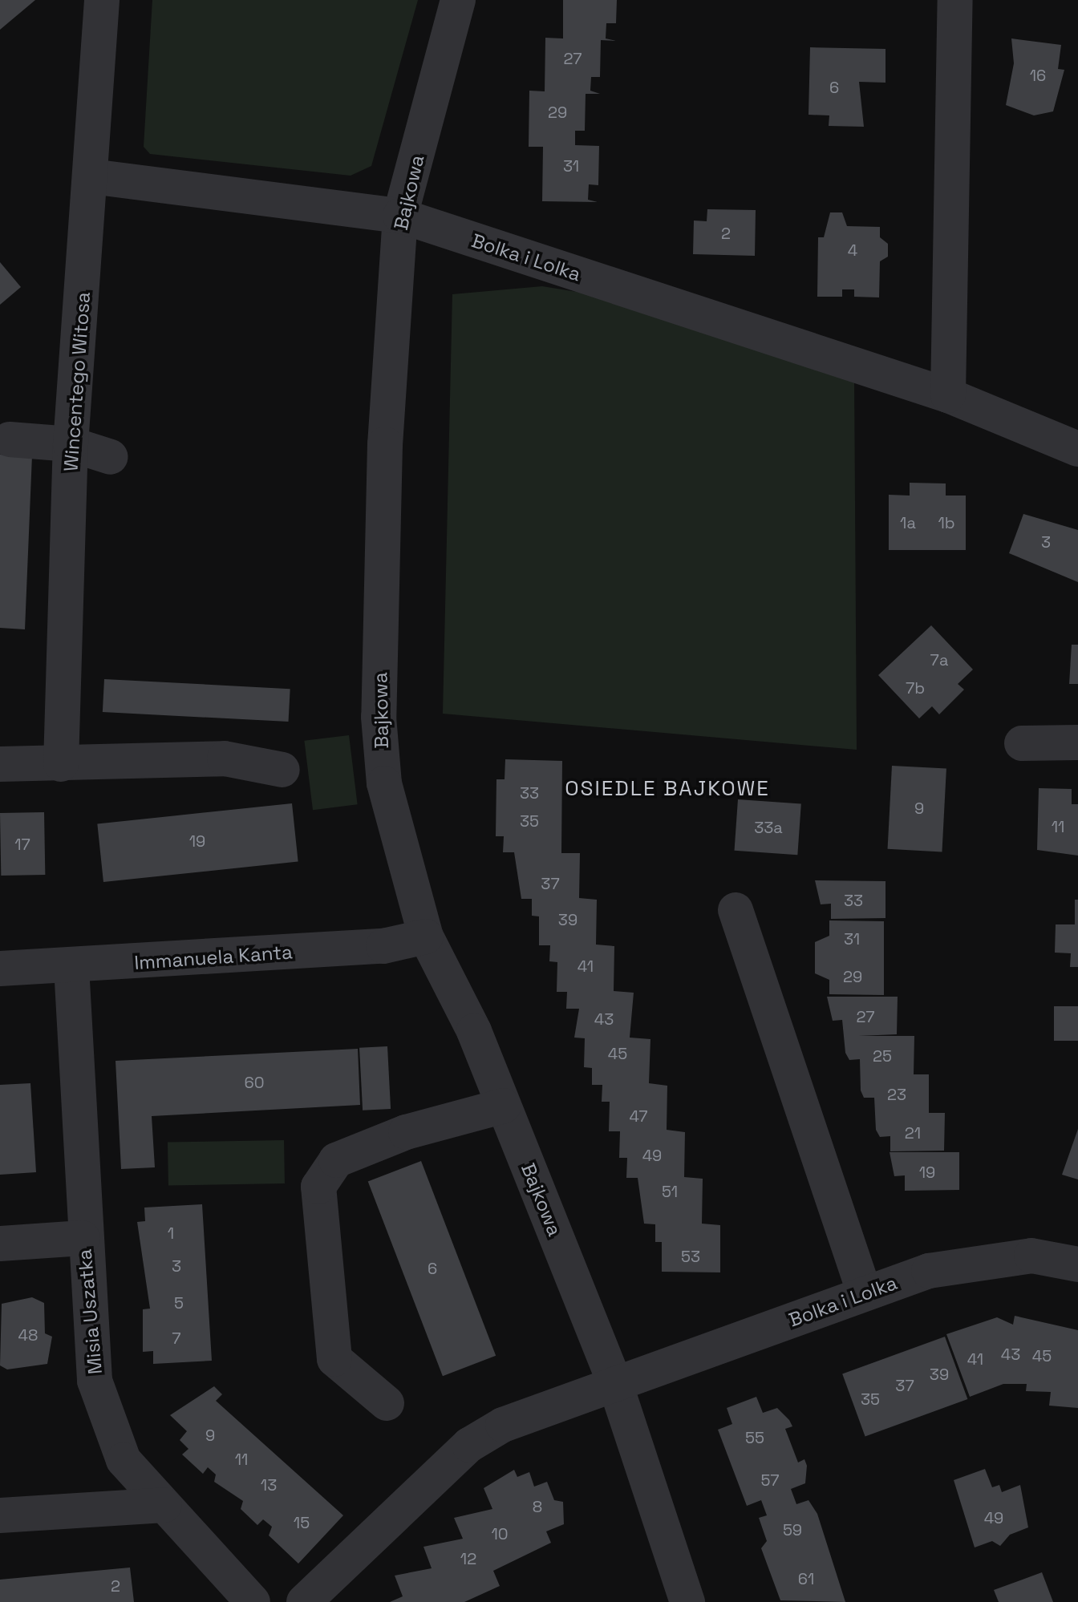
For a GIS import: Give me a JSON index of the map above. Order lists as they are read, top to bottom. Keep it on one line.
{"streets":{"street":["Bajkowa","Bolka i Lolka","Wincentego Witosa","Immanuela Kanta","Misia Uszatka"]},"crossings":[["Bajkowa","Bolka i Lolka"],["Bajkowa","Immanuela Kanta"],["Bolka i Lolka","Wincentego Witosa"],["Immanuela Kanta","Misia Uszatka"]],"districts":["OSIEDLE BAJKOWE"],"house_numbers":["27","16","6","29","31","2","4","1a","1b","3","7a","7b","33","9","35","11","33a","19","17","37","33","39","31","41","29","27","43","45","25","60","23","47","21","49","19","51","1","53","3","6","5","48","7","43","45","41","39","37","35","9","55","11","57","13","8","49","15","59","10","12","61","2"]}
